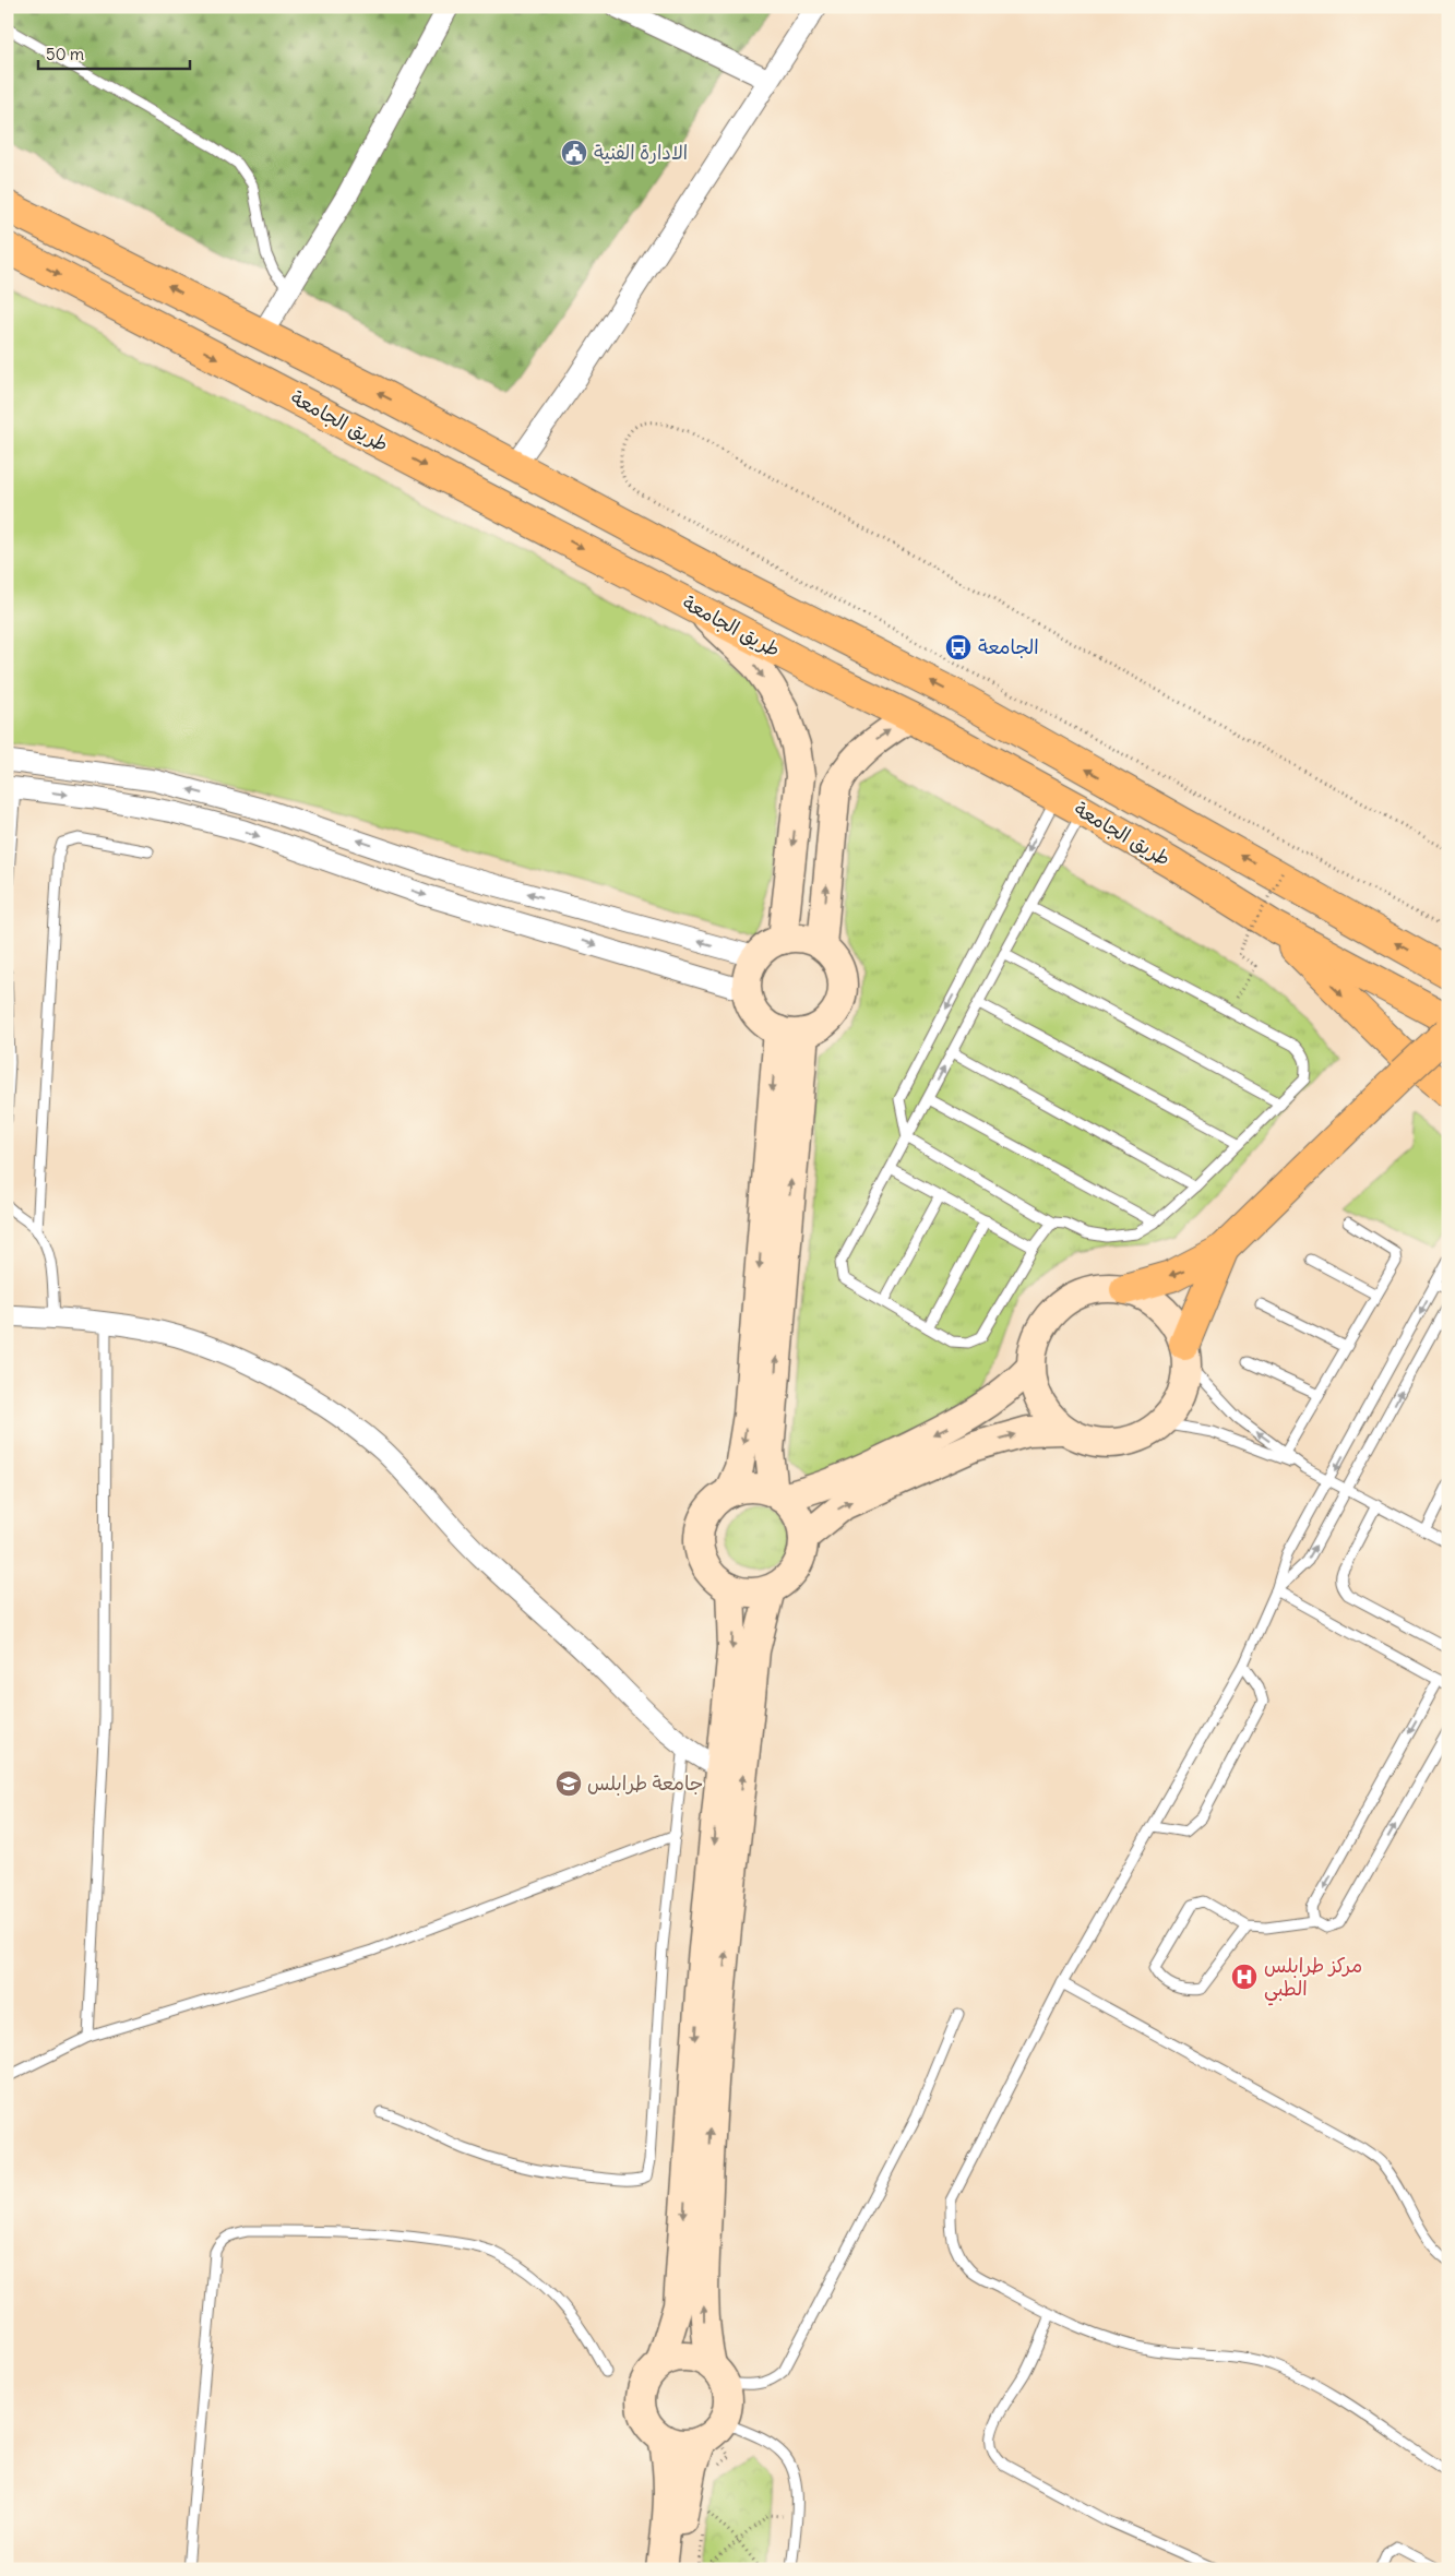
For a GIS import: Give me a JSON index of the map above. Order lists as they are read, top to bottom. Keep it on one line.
{"streets":{"highway":["طريق الجامعة"]},"places":{"public building":["الادارة الفنية"],"bus stop":["الجامعة"],"school or university":["جامعة طرابلس"],"hospital":["مركز طرابلس الطبي"]},"scale_bar":"50 m"}
